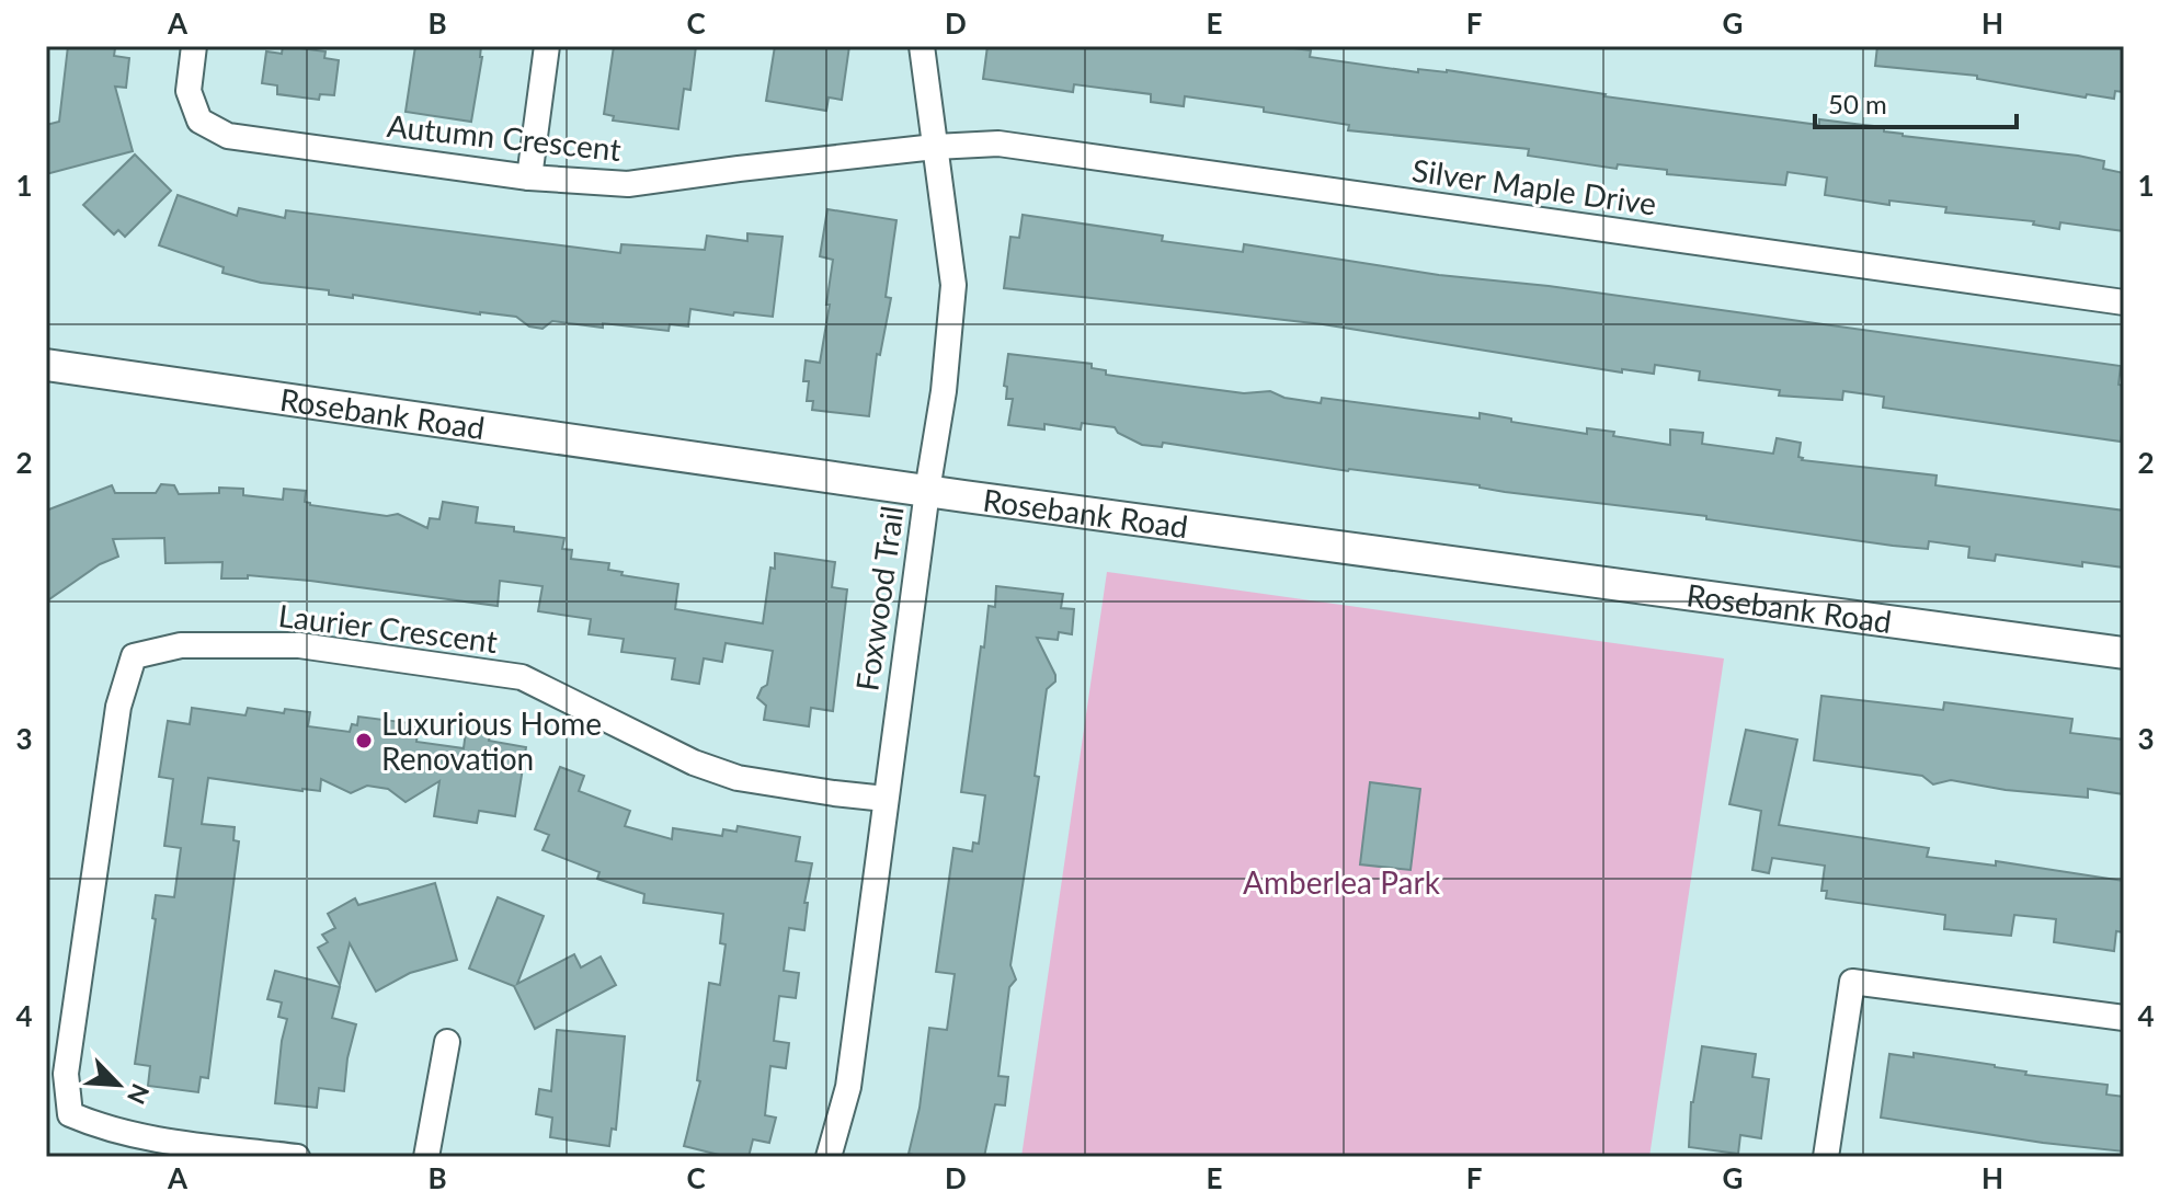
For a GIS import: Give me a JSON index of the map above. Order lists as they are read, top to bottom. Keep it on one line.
{"streets":{"street":["Autumn Crescent","Silver Maple Drive","Rosebank Road","Foxwood Trail","Laurier Crescent"]},"crossings":[["Autumn Crescent","Silver Maple Drive"],["Autumn Crescent","Foxwood Trail"],["Silver Maple Drive","Foxwood Trail"],["Rosebank Road","Foxwood Trail"],["Foxwood Trail","Laurier Crescent"]],"parks":["Amberlea Park"],"places":["Luxurious Home Renovation"],"scale_bar":"50 m","north":"bottom right","grid":{"columns":["A","B","C","D","E","F","G","H"],"rows":["1","2","3","4"]}}
